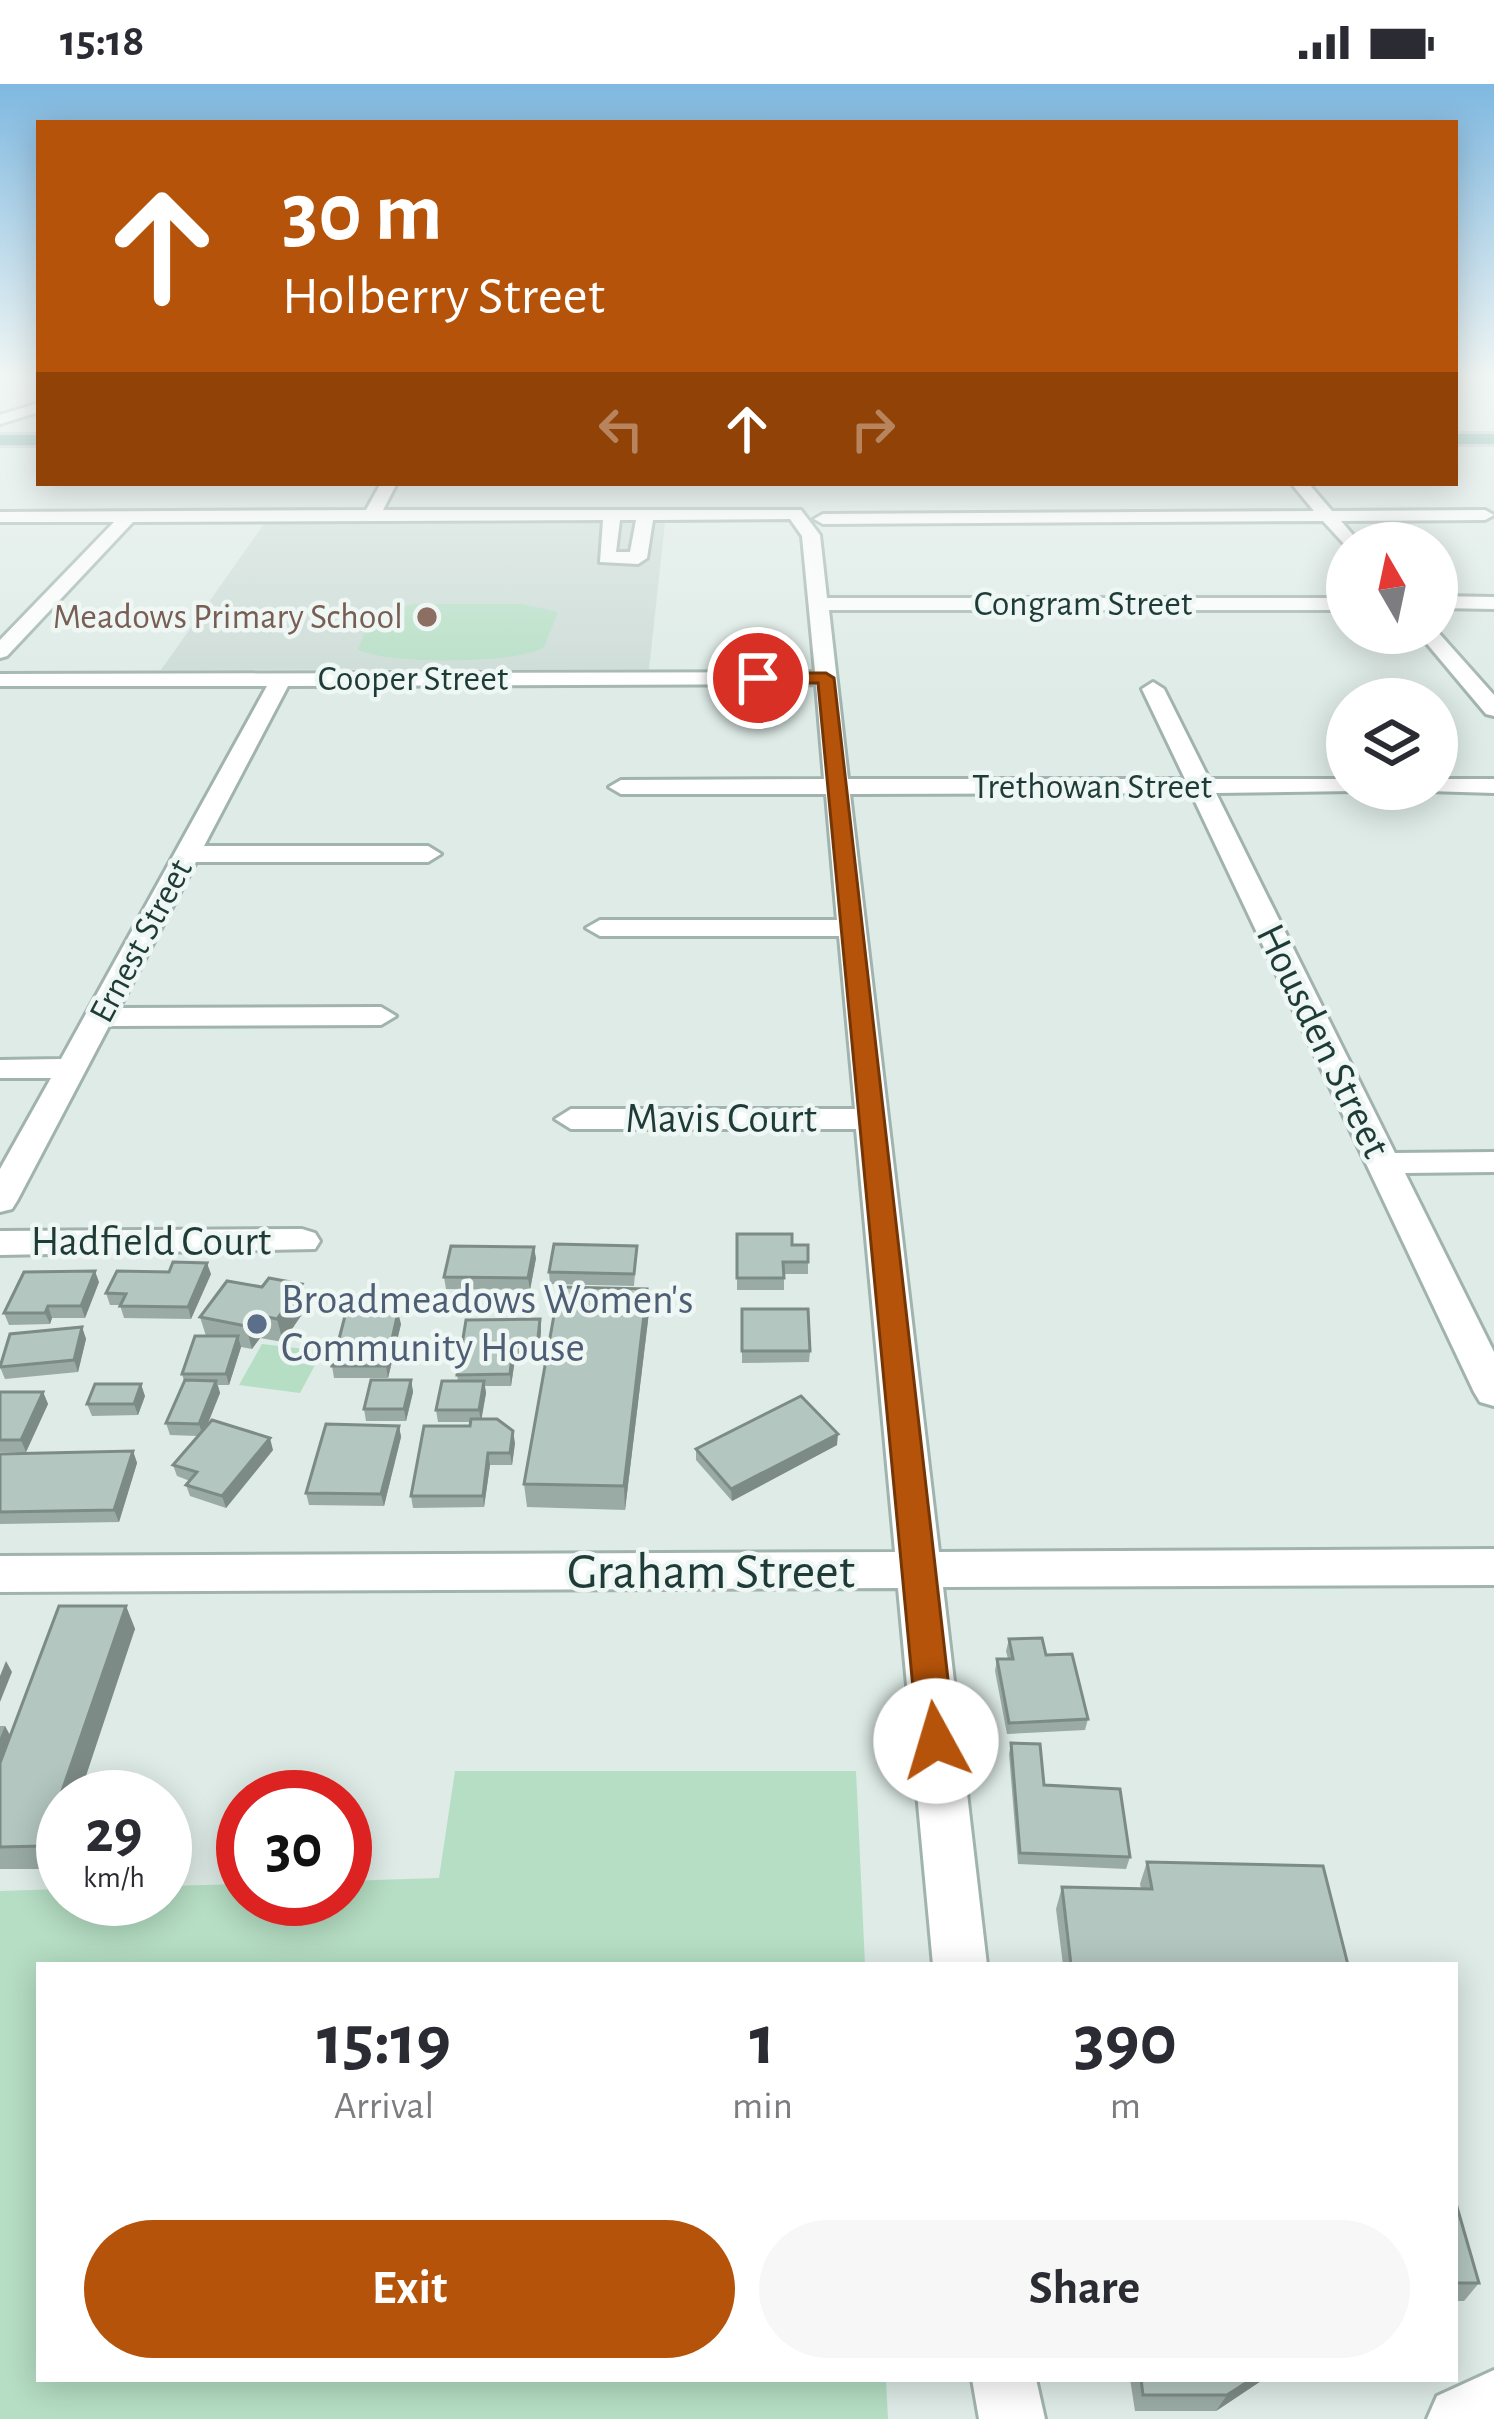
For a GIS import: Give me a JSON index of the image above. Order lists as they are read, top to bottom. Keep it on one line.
{"streets":{"street":["Congram Street","Cooper Street","Trethowan Street","Ernest Street","Housden Street","Mavis Court","Hadfield Court","Graham Street"]},"crossings":[["Cooper Street","Ernest Street"],["Trethowan Street","Housden Street"]],"places":["Meadows Primary School","Broadmeadows Women's Community House"],"north":"top","page":{"status":"15:18","turn":["30 m","Holberry Street"],"speed":"29 km/h","limit":"30","eta":["15:19","Arrival","1","min","390","m"],"buttons":["Exit","Share"]}}
